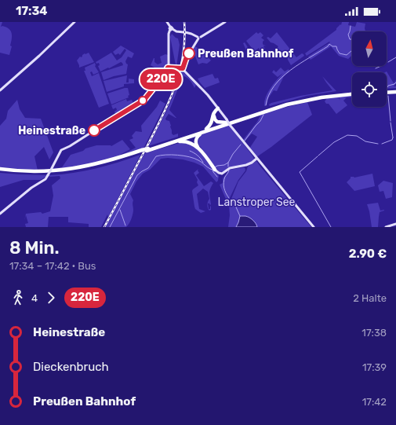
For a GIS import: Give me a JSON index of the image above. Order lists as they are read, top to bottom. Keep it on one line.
{"parks":["Lanstroper See"],"places":["Preußen Bahnhof","Heinestraße"],"lines":["bus line 220E"],"north":"top","page":{"status":"17:34","on_map":"220E","heading":["8 Min.","17:34 – 17:42 · Bus","2.90 €"],"legs":["4","220E","2 Halte"],"list":[{"name":"Heinestraße","value":"17:38"},{"name":"Dieckenbruch","value":"17:39"},{"name":"Preußen Bahnhof","value":"17:42"}]}}
